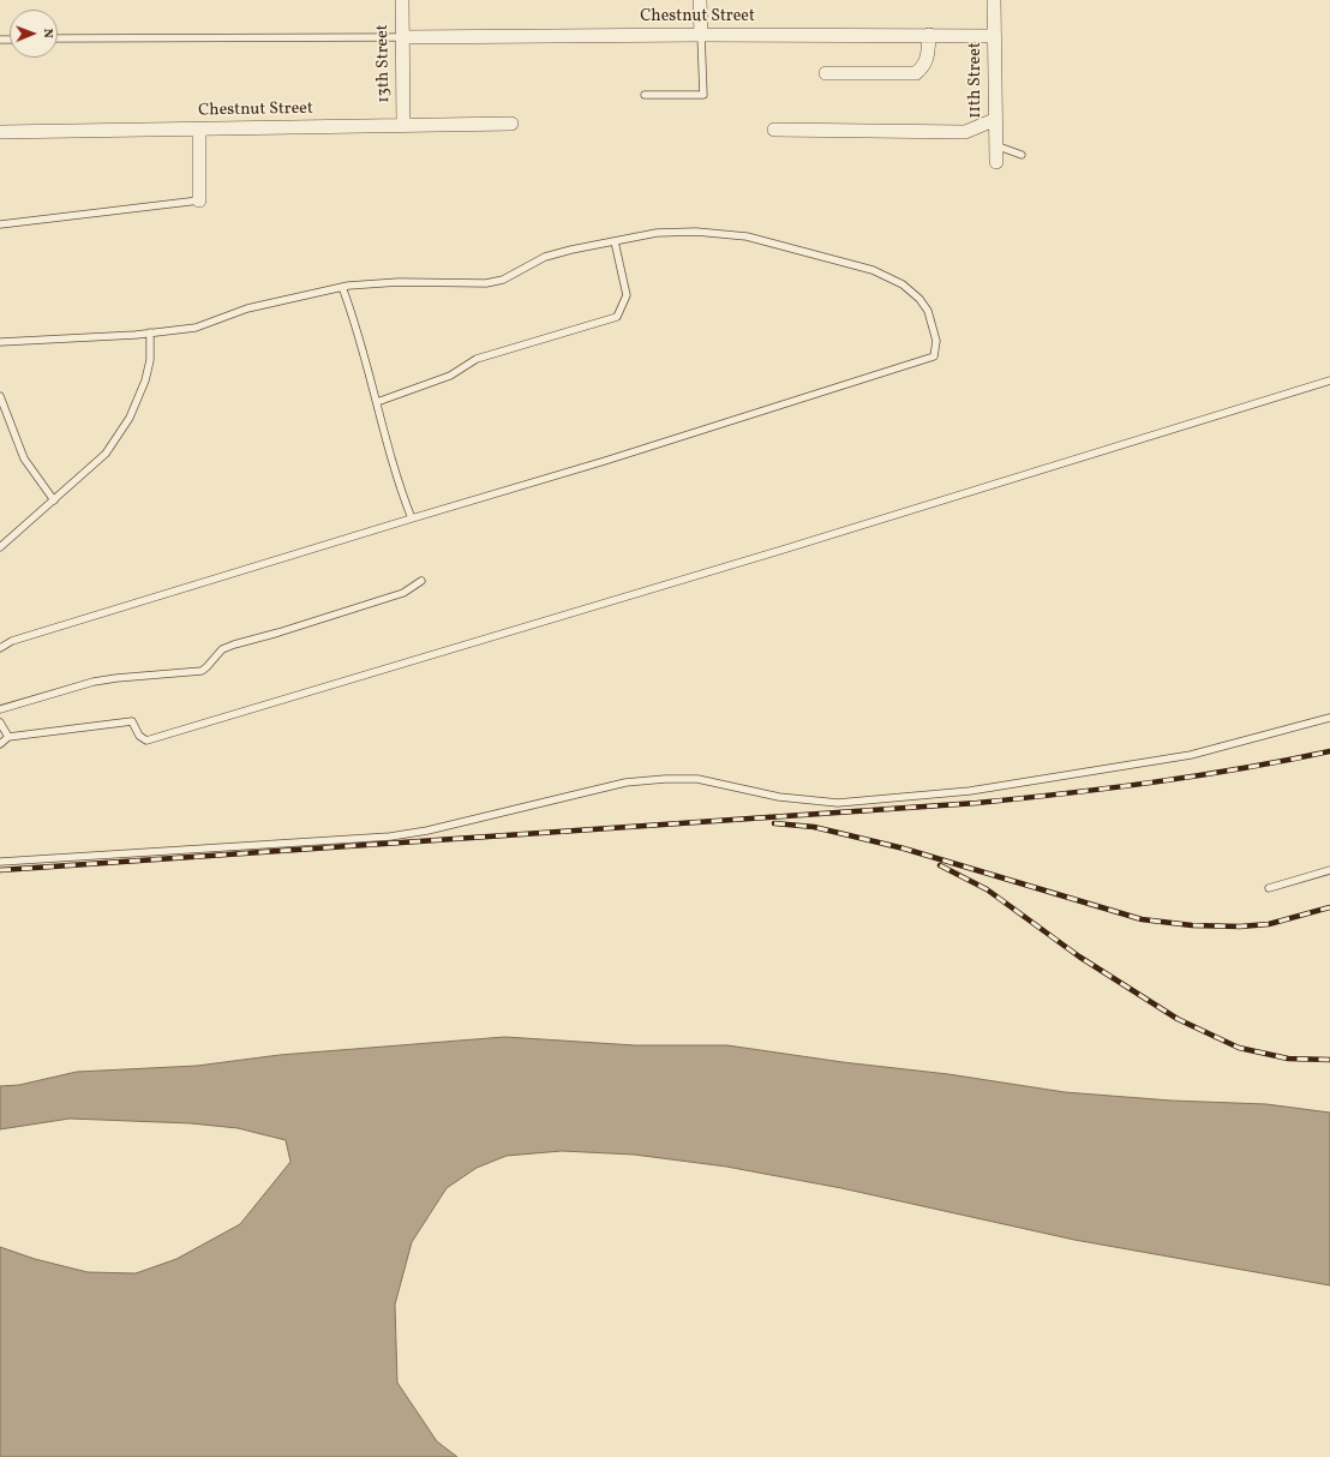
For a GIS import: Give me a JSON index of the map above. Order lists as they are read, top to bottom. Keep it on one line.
{"streets":{"street":["Chestnut Street","13th Street","11th Street"]},"crossings":[["Chestnut Street","13th Street"],["Chestnut Street","11th Street"]],"north":"right"}
